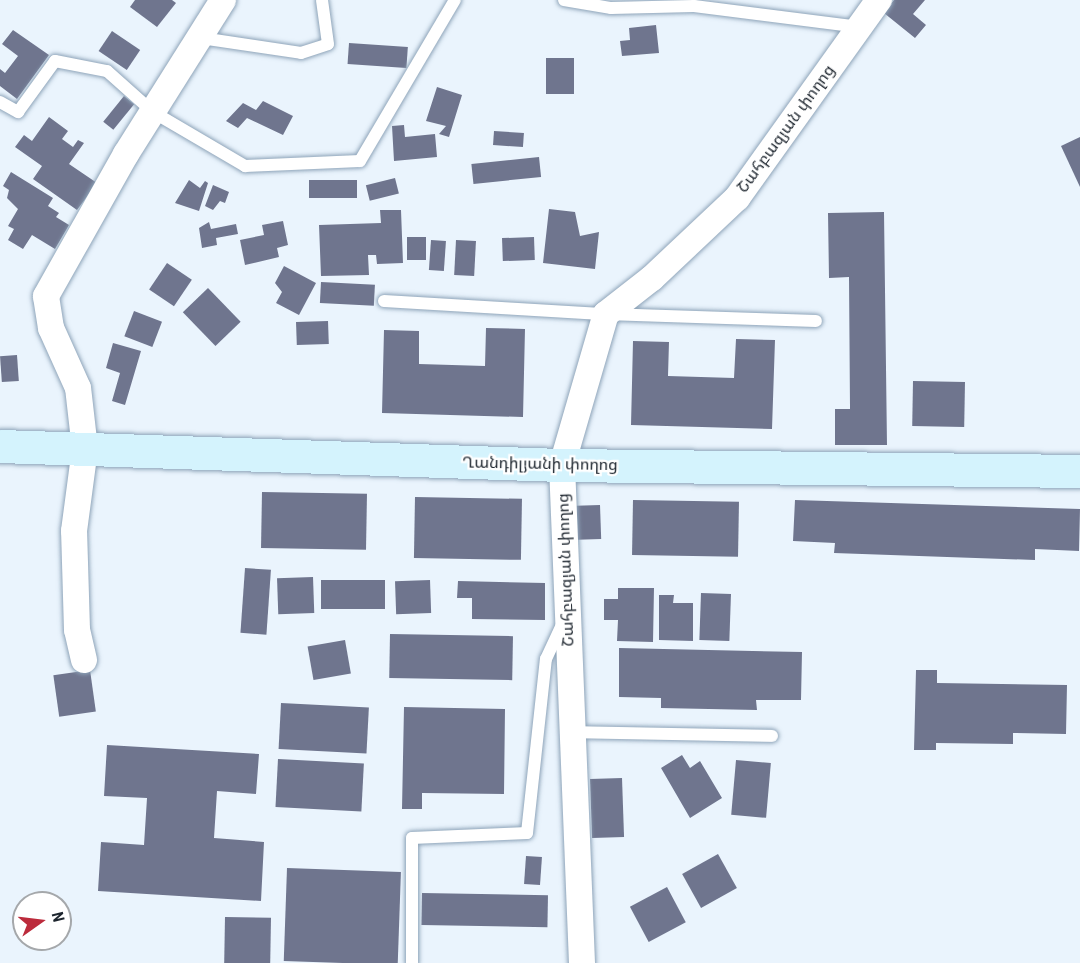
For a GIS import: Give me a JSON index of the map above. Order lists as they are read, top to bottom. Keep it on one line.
{"streets":{"main road":["Ղանդիլյանի փողոց"],"street":["Շահբազյան փողոց"]},"crossings":[["Շահբազյան փողոց","Ղանդիլյանի փողոց"]],"north":"right"}
